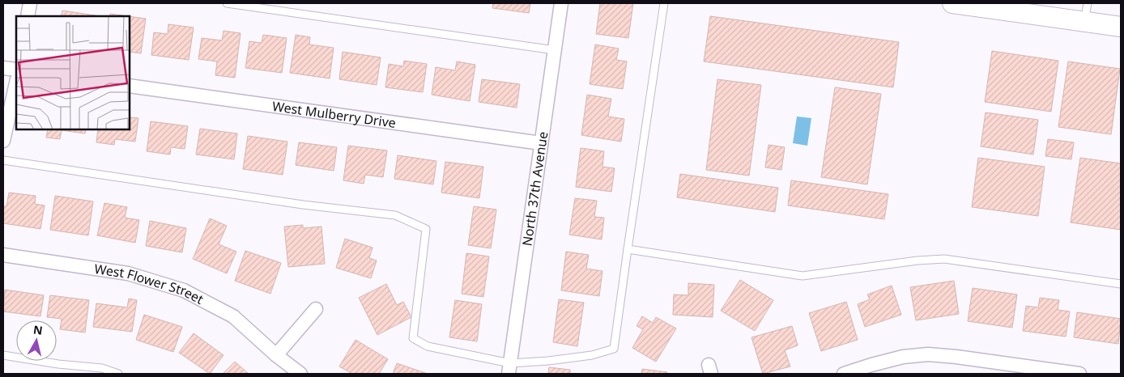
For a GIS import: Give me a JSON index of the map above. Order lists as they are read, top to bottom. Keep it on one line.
{"streets":{"street":["West Mulberry Drive","North 37th Avenue","West Flower Street"]},"crossings":[["West Mulberry Drive","North 37th Avenue"]],"north":"top"}
